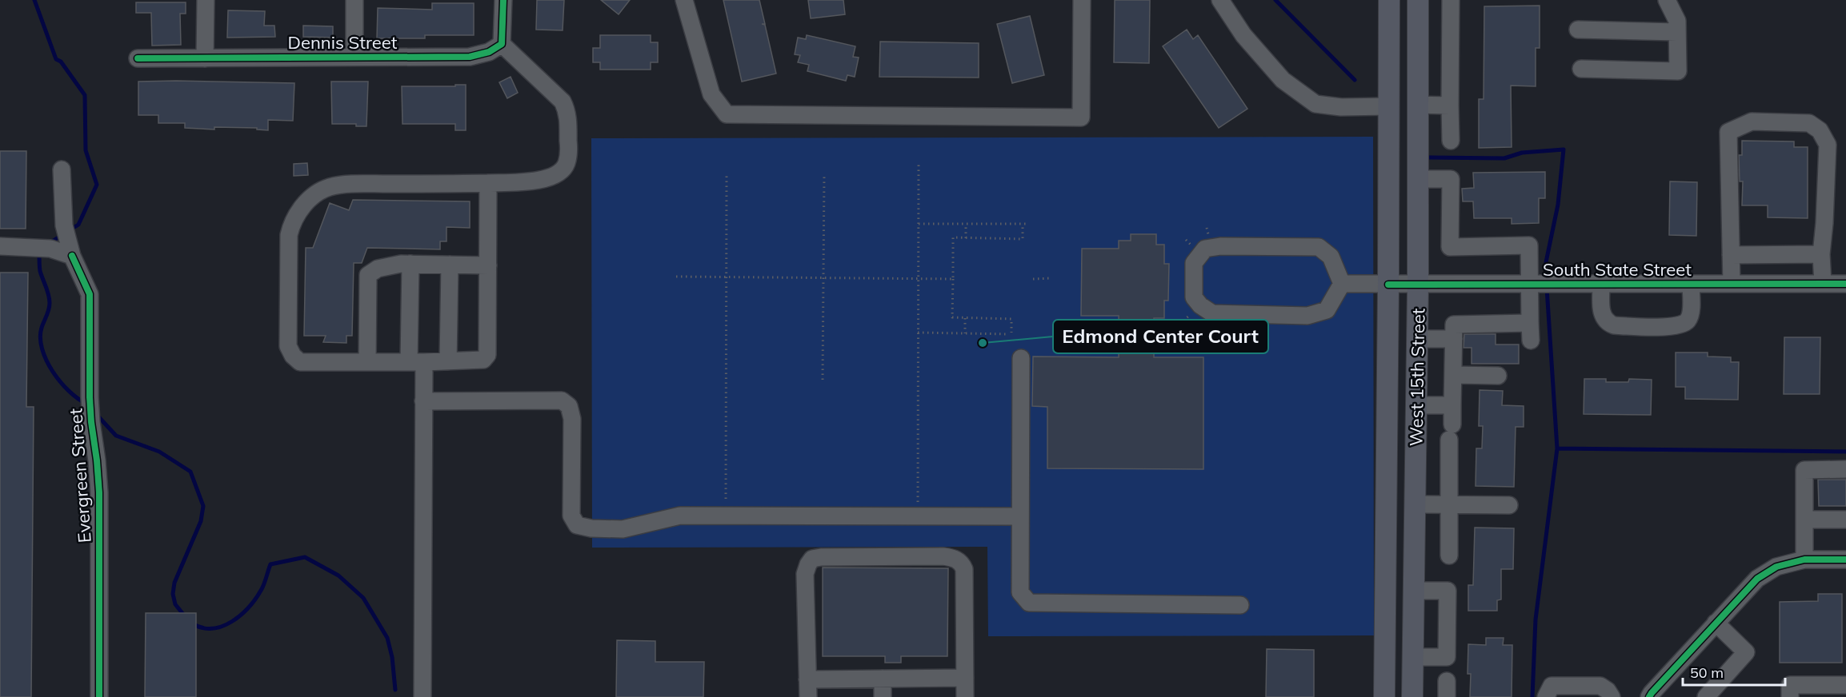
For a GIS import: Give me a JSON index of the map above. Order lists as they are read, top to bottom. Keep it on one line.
{"streets":{"main road":["West 15th Street"],"street":["Dennis Street","South State Street","Evergreen Street"]},"crossings":[["South State Street","West 15th Street"]],"places":["Edmond Center Court"],"scale_bar":"50 m"}
